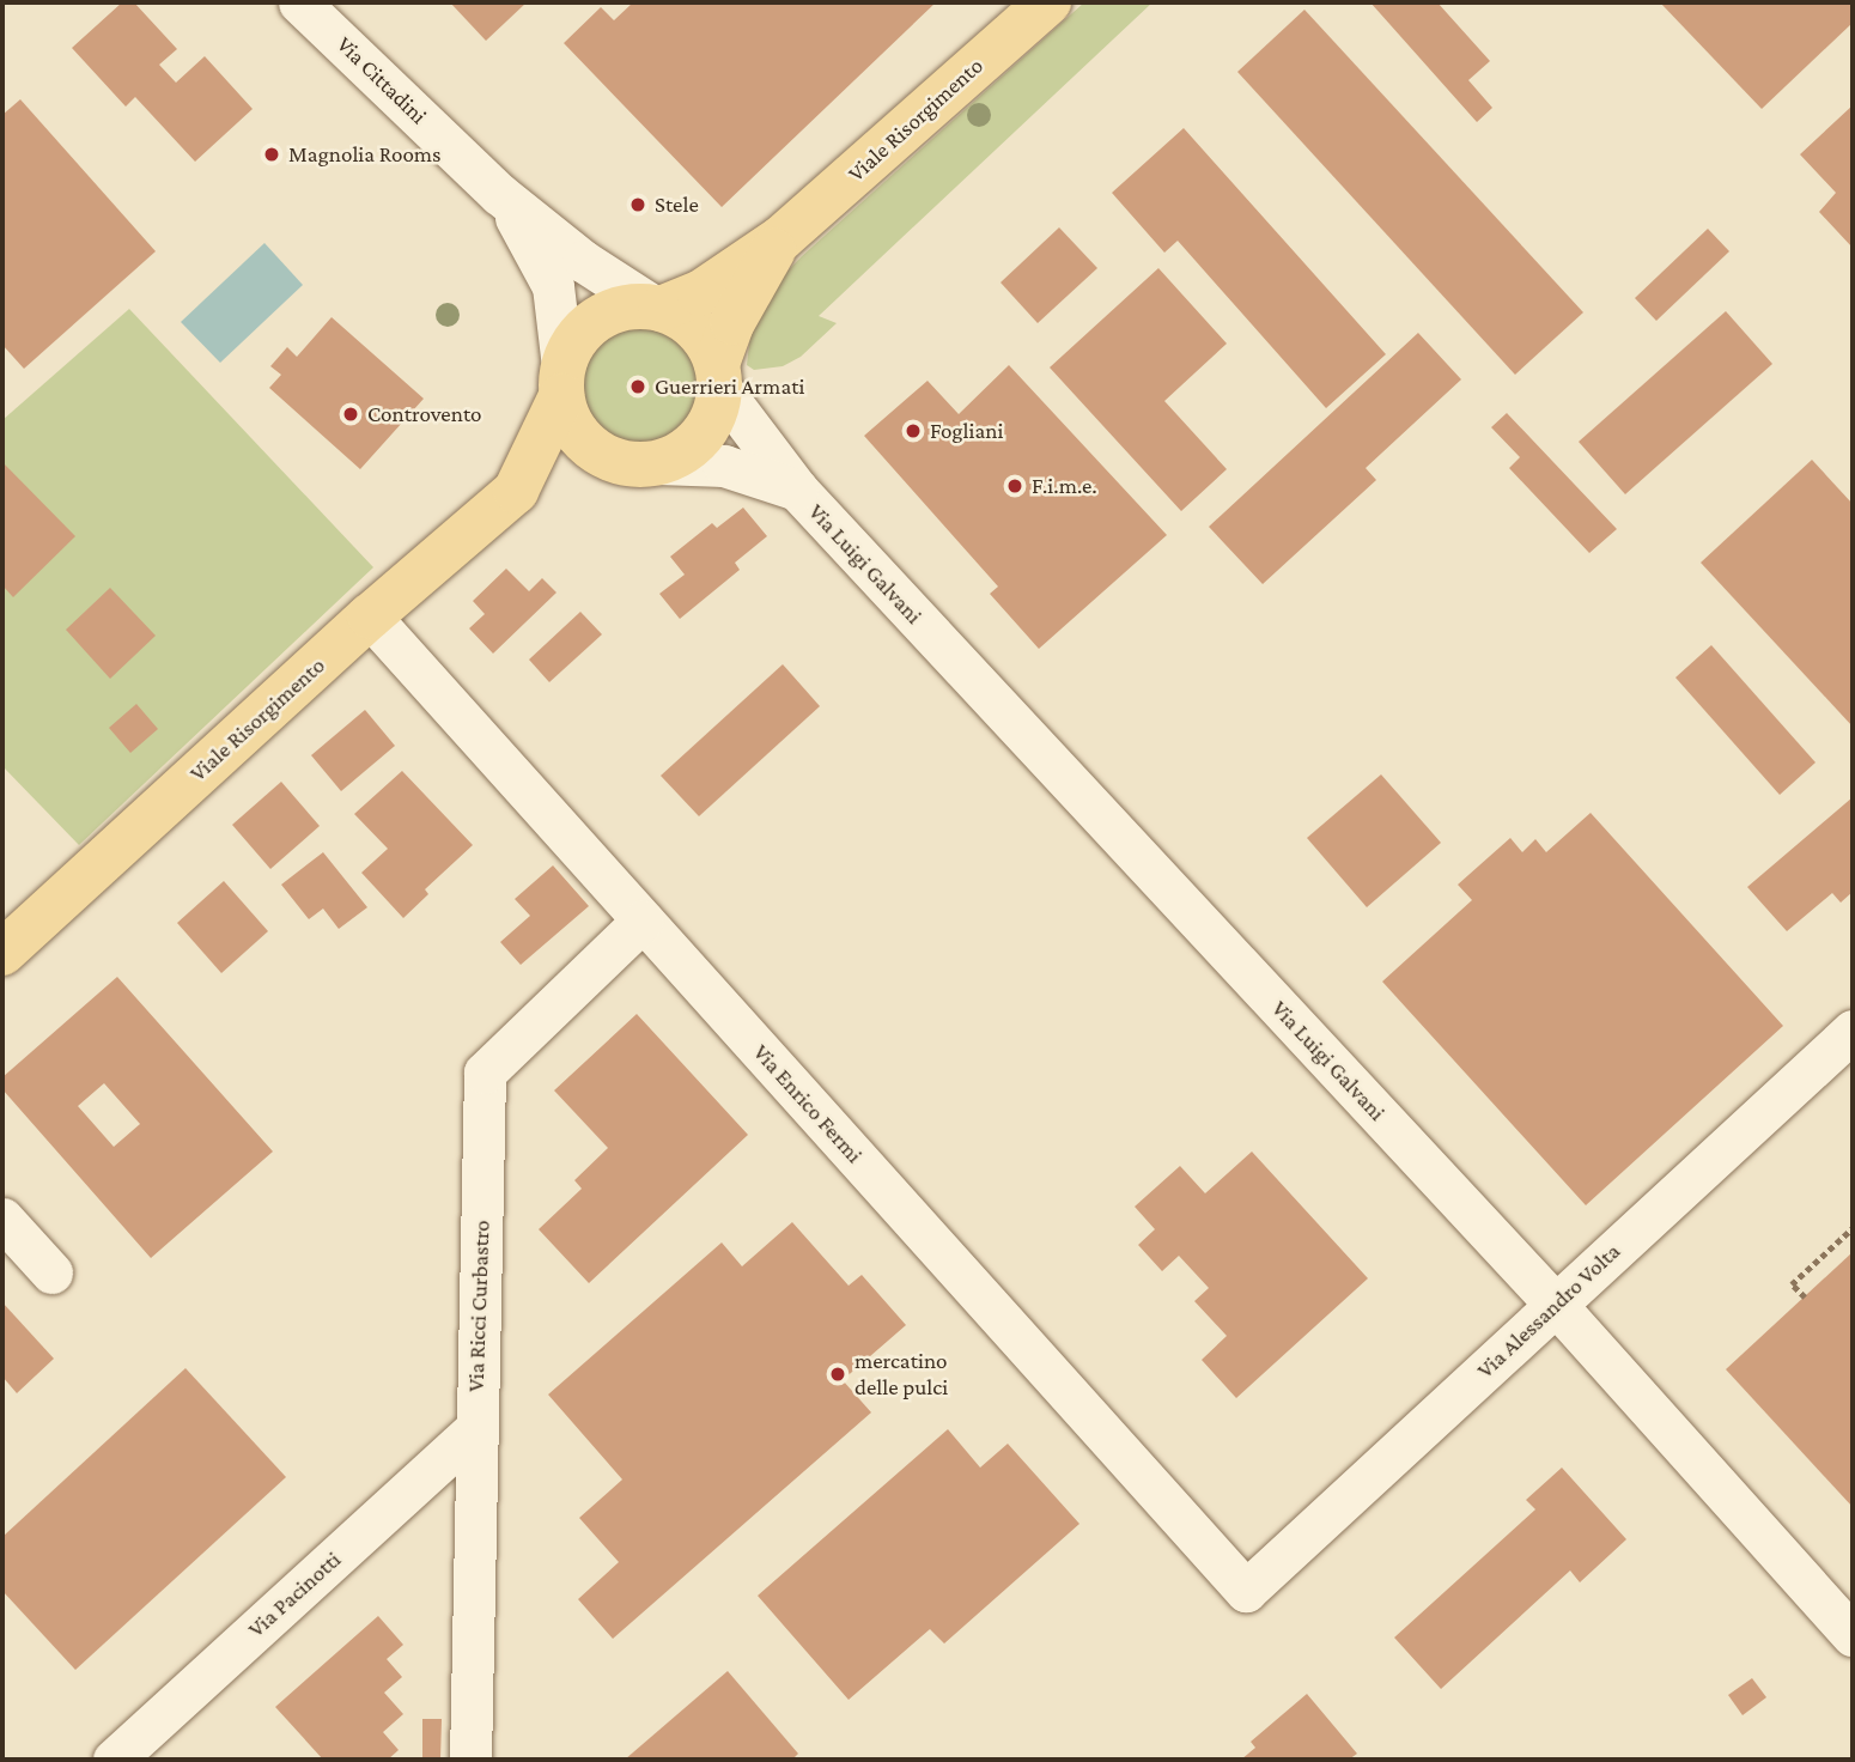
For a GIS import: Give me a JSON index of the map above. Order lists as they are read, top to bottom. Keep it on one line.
{"streets":{"main road":["Viale Risorgimento"],"street":["Via Cittadini","Via Luigi Galvani","Via Enrico Fermi","Via Ricci Curbastro","Via Alessandro Volta","Via Pacinotti"]},"crossings":[["Via Cittadini","Viale Risorgimento"],["Via Cittadini","Via Luigi Galvani"],["Viale Risorgimento","Via Luigi Galvani"],["Viale Risorgimento","Via Enrico Fermi"],["Via Luigi Galvani","Via Alessandro Volta"],["Via Enrico Fermi","Via Ricci Curbastro"],["Via Enrico Fermi","Via Alessandro Volta"],["Via Ricci Curbastro","Via Pacinotti"]],"places":["Magnolia Rooms","Stele","Guerrieri Armati","Controvento","Fogliani","F.i.m.e.","mercatino delle pulci"]}
